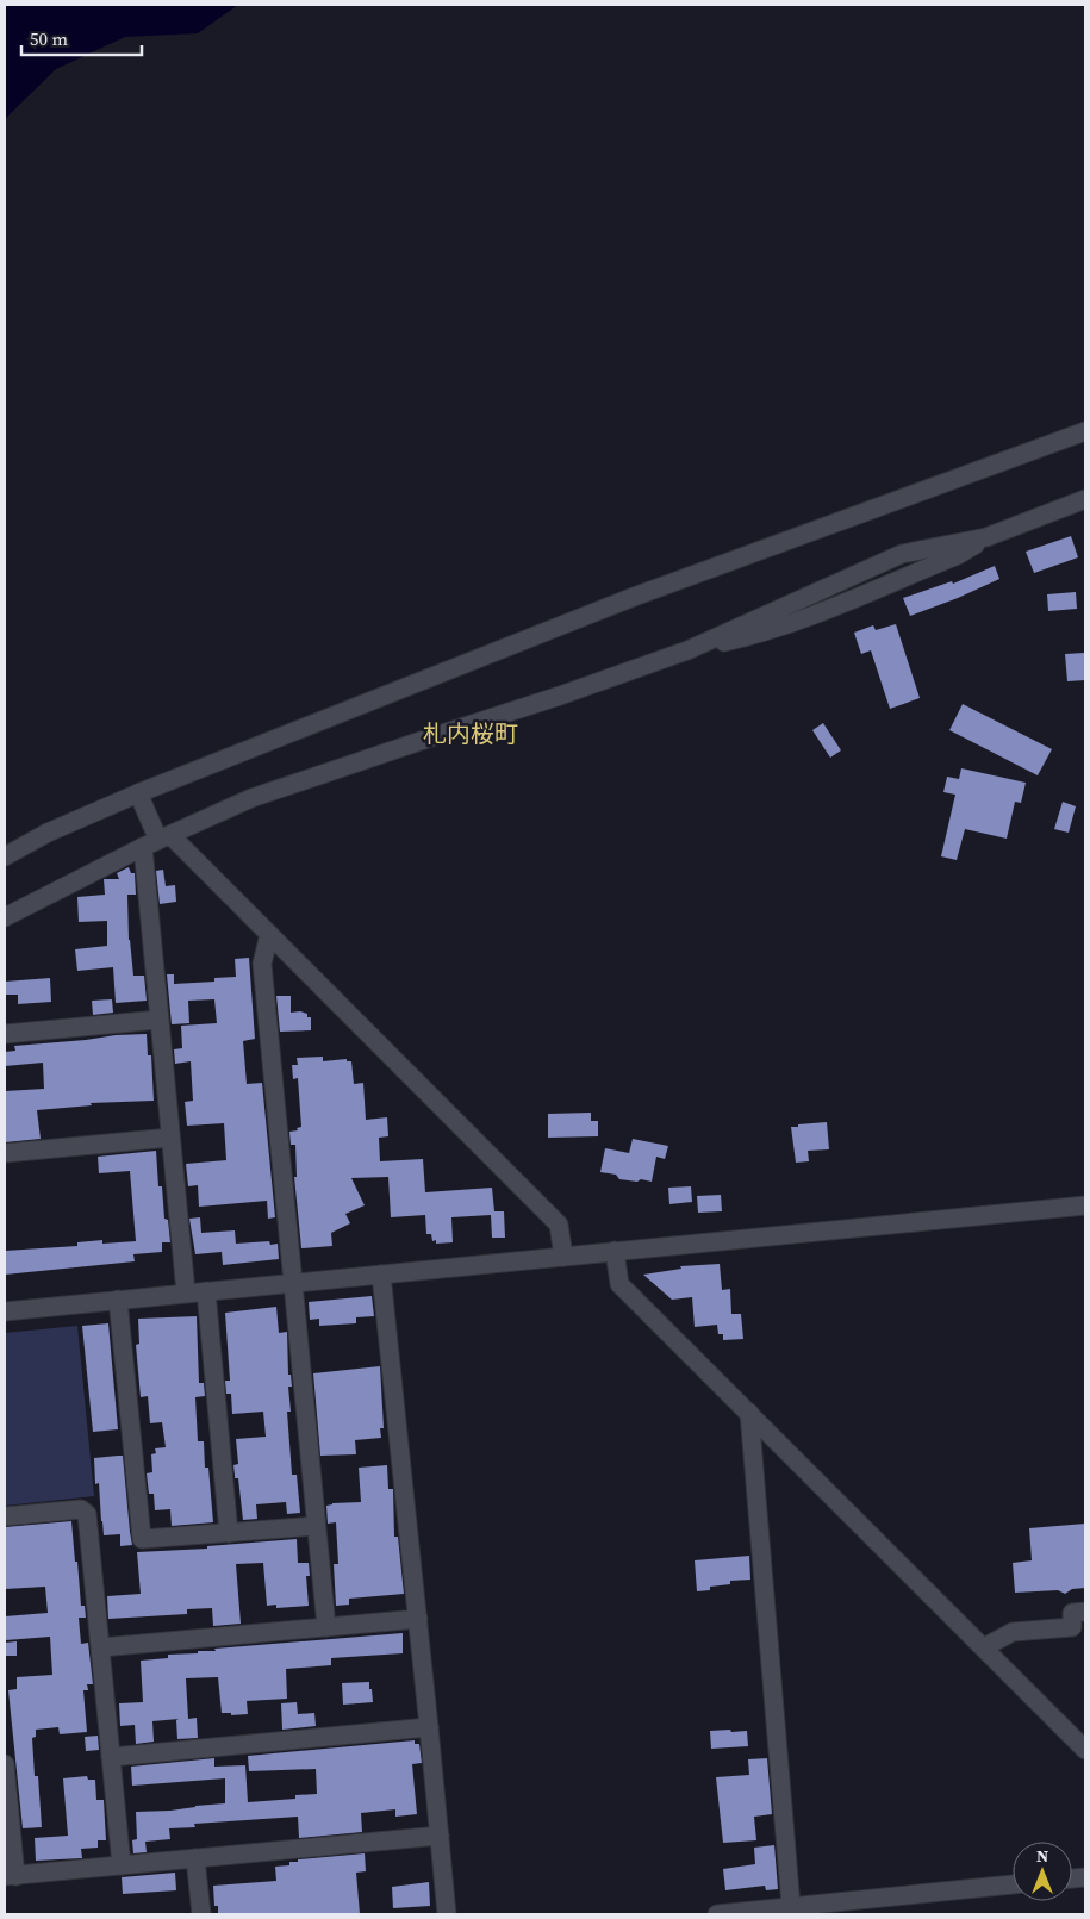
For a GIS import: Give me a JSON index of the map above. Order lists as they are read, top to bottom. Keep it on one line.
{"districts":["札内桜町"],"scale_bar":"50 m","north":"top"}
